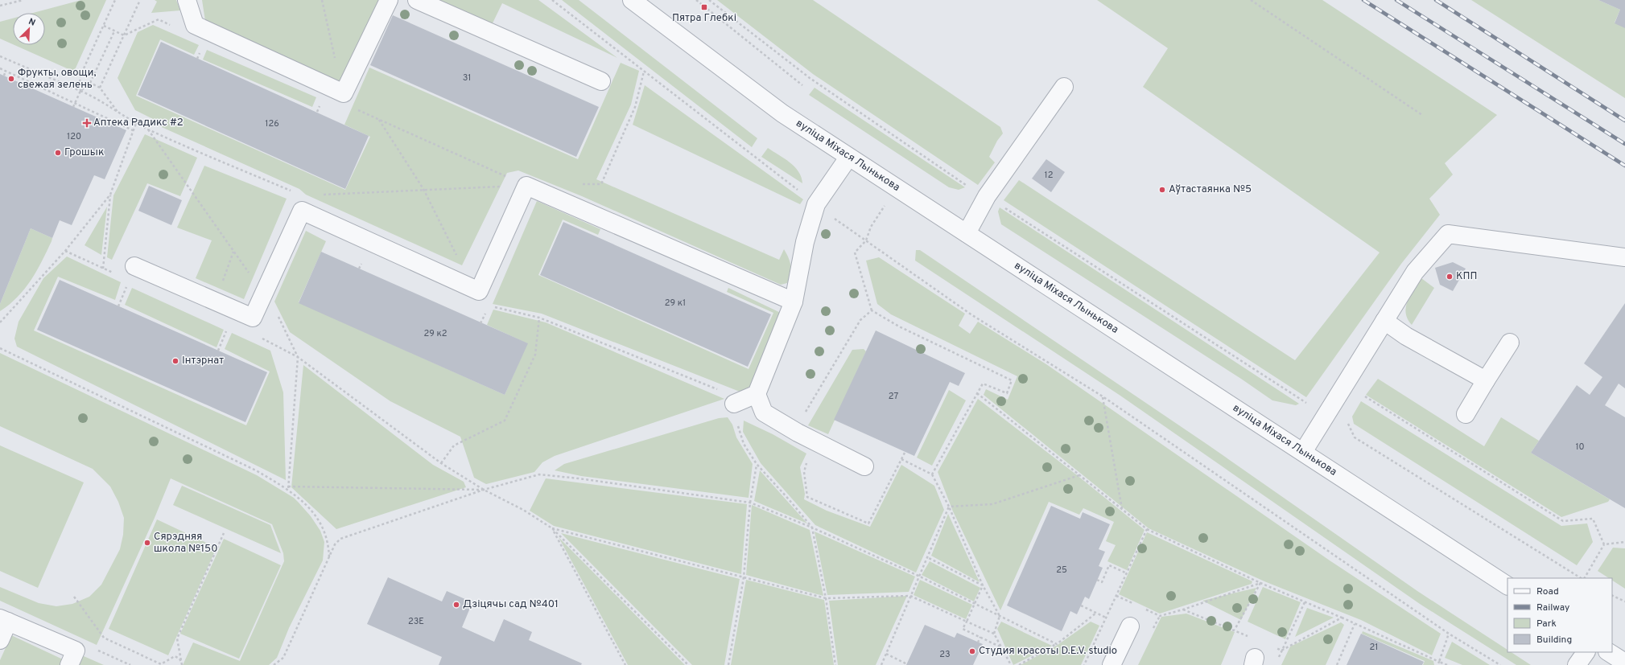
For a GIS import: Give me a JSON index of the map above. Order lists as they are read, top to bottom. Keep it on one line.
{"streets":{"street":["вуліца Міхася Лынькова"]},"places":{"transit":["Пятра Глебкі"],"other":["Фрукты, овощи, свежая зелень","Грошык","Аўтастаянка №5","КПП","Інтэрнат","Сярэдняя школа №150","Дзіцячы сад №401","Студия красоты D.E.V. studio"],"health":["Аптека Радикс #2"]},"house_numbers":["31","126","120","12","29 к1","29 к2","27","10","25","23Е","21","23"],"legend":["Road","Railway","Park","Building"],"north":"top right"}
